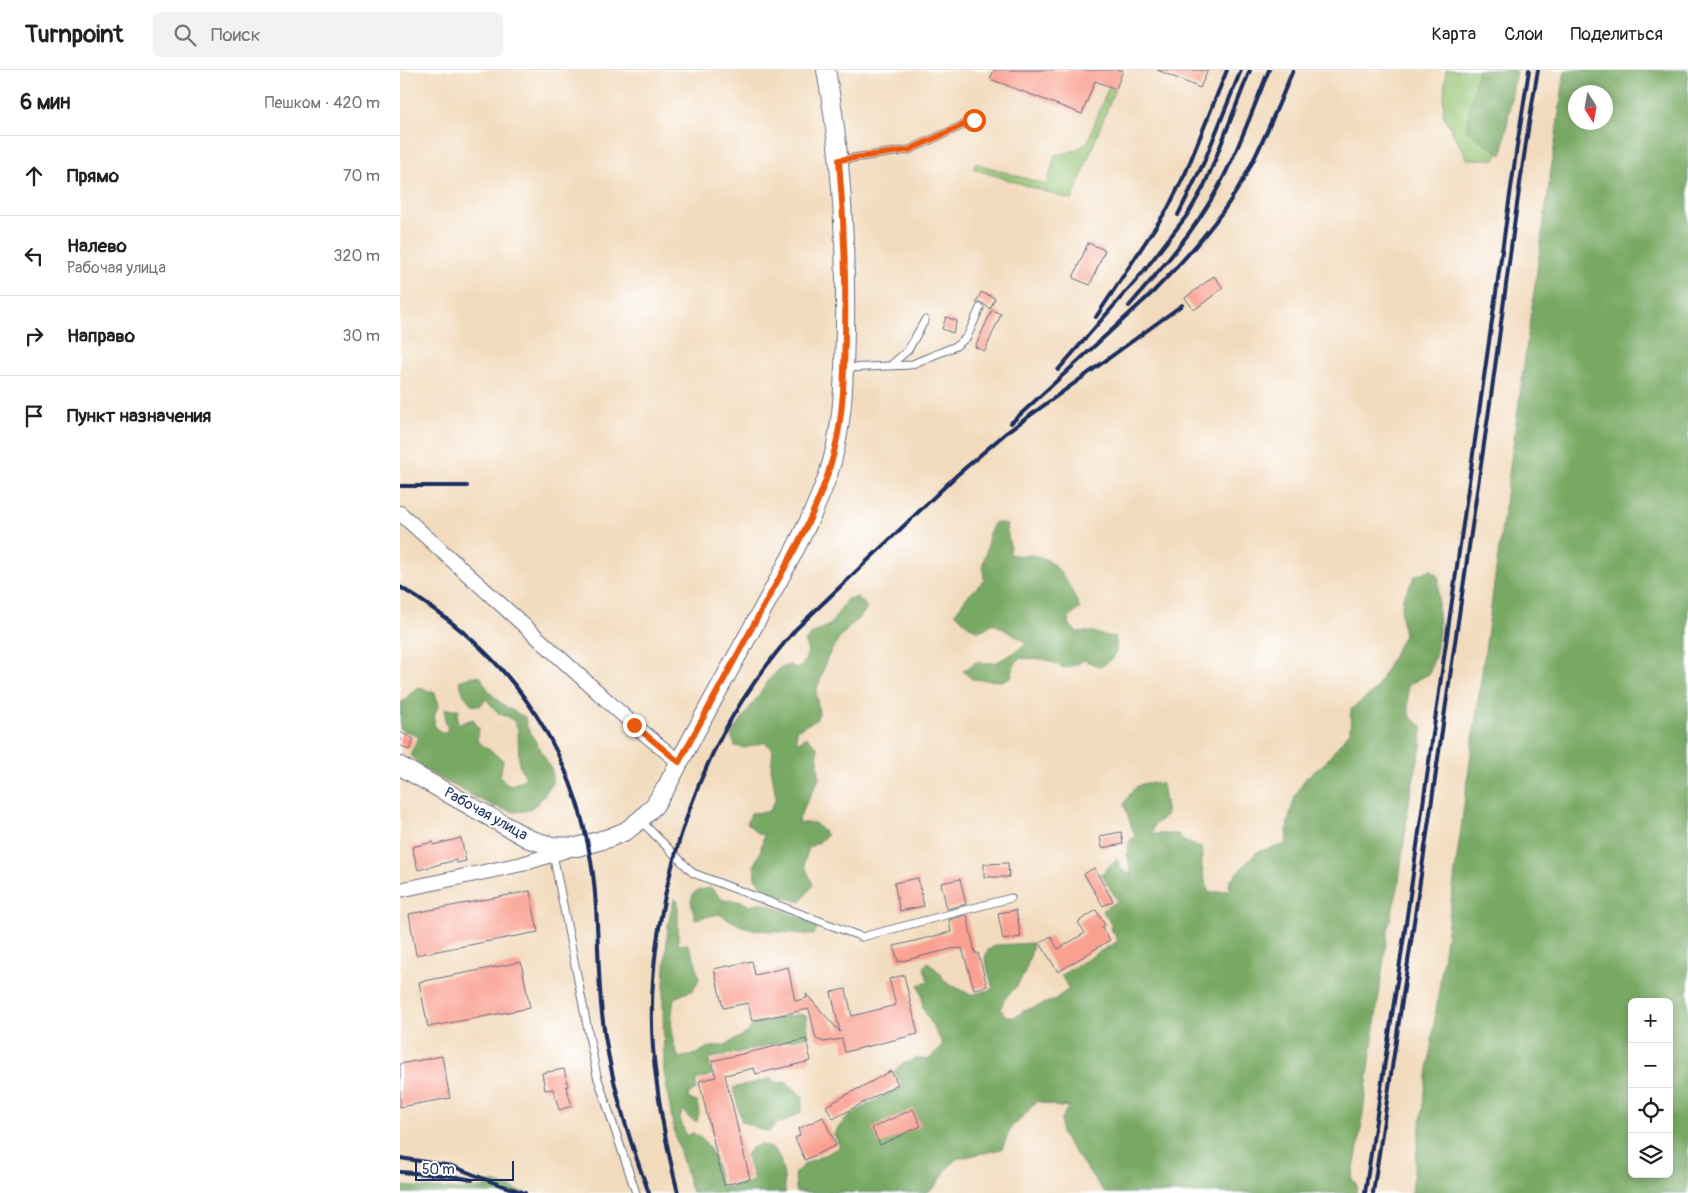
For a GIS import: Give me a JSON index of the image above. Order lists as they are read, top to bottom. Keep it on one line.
{"streets":{"street":["Рабочая улица"]},"scale_bar":"50 m","north":"bottom","page":{"header":"Turnpoint","search":"Поиск","nav":["Карта","Слои","Поделиться"],"heading":["6 мин","Пешком · 420 m"],"list":[["Прямо","70 m"],["Налево","Рабочая улица","320 m"],["Направо","30 m"],"Пункт назначения"],"map_buttons":["+","−"],"scale":"50 m"}}
